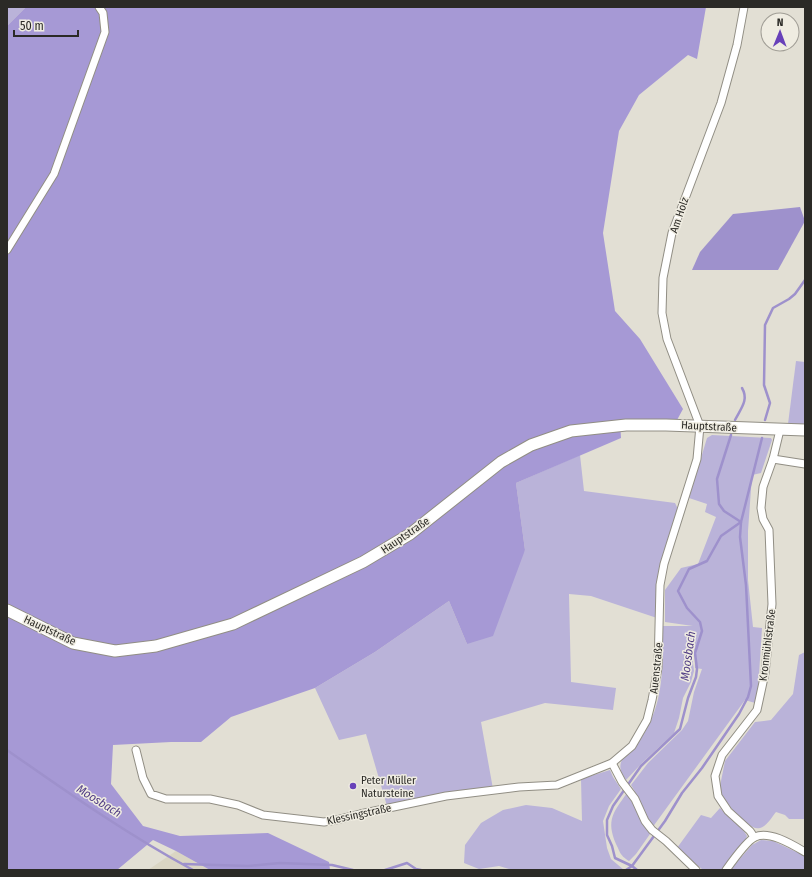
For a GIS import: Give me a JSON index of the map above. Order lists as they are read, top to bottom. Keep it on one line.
{"streets":{"main road":["Hauptstraße"],"street":["Am Holz","Kronmühlstraße","Auenstraße","Klessingstraße"]},"crossings":[["Am Holz","Hauptstraße"],["Am Holz","Auenstraße"],["Hauptstraße","Kronmühlstraße"],["Hauptstraße","Auenstraße"],["Auenstraße","Klessingstraße"]],"water":["Moosbach"],"places":["Peter Müller Natursteine"],"scale_bar":"50 m","north":"top"}
